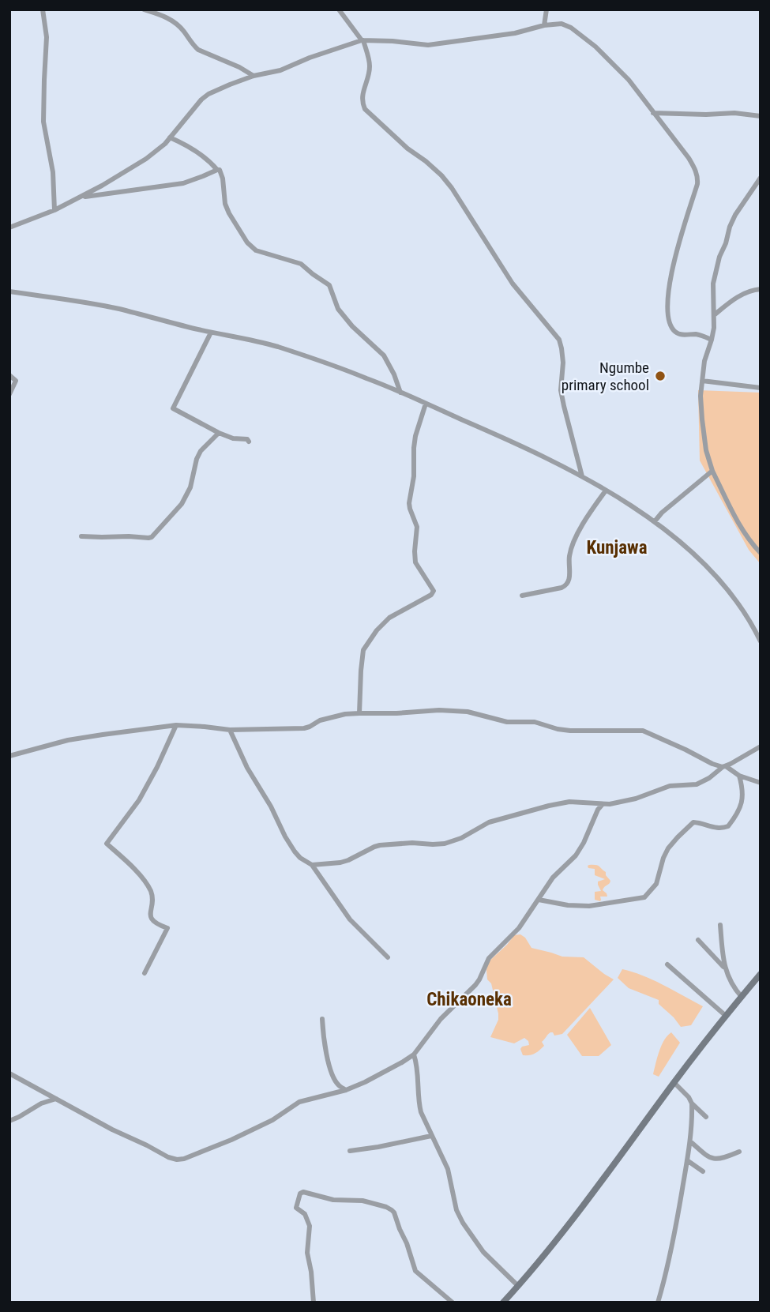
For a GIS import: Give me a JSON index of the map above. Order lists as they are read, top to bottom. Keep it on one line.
{"districts":["Kunjawa","Chikaoneka"],"places":["Ngumbe primary school"]}
